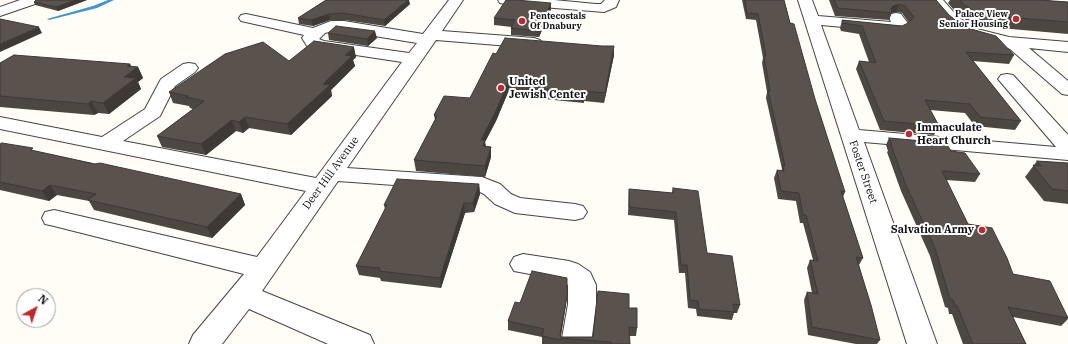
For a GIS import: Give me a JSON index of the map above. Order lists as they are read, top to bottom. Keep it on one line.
{"streets":{"street":["Foster Street","Deer Hill Avenue"]},"places":["Palace View Senior Housing","Pentecostals Of Dnabury","United Jewish Center","Immaculate Heart Church","Salvation Army"],"north":"top right"}
